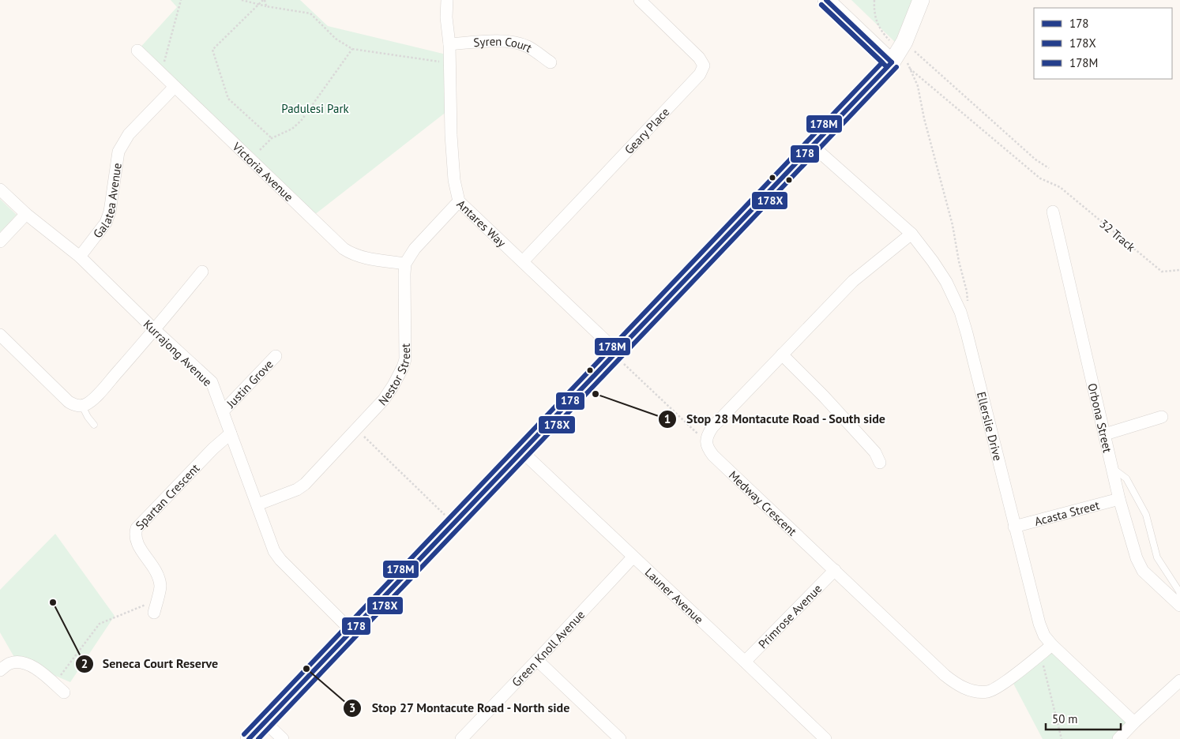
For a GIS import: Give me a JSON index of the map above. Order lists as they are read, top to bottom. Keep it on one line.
{"streets":{"street":["Syren Court","Geary Place","Victoria Avenue","Galatea Avenue","Antares Way","Kurrajong Avenue","Nestor Street","Justin Grove","Orbona Street","Ellerslie Drive","Spartan Crescent","Medway Crescent","Acasta Street","Launer Avenue","Primrose Avenue","Green Knoll Avenue"],"path":["32 Track"]},"crossings":[["Syren Court","Antares Way"],["Geary Place","Antares Way"],["Victoria Avenue","Galatea Avenue"],["Victoria Avenue","Nestor Street"],["Galatea Avenue","Kurrajong Avenue"],["Kurrajong Avenue","Nestor Street"],["Kurrajong Avenue","Justin Grove"],["Kurrajong Avenue","Spartan Crescent"],["Orbona Street","Acasta Street"],["Ellerslie Drive","Medway Crescent"],["Ellerslie Drive","Acasta Street"],["Medway Crescent","Primrose Avenue"],["Launer Avenue","Primrose Avenue"],["Launer Avenue","Green Knoll Avenue"]],"parks":["Padulesi Park"],"places":["Stop 28 Montacute Road - South side","Seneca Court Reserve","Stop 27 Montacute Road - North side"],"lines":["transit line 178","transit line 178X","transit line 178M"],"legend":["178","178X","178M"],"scale_bar":"50 m"}
